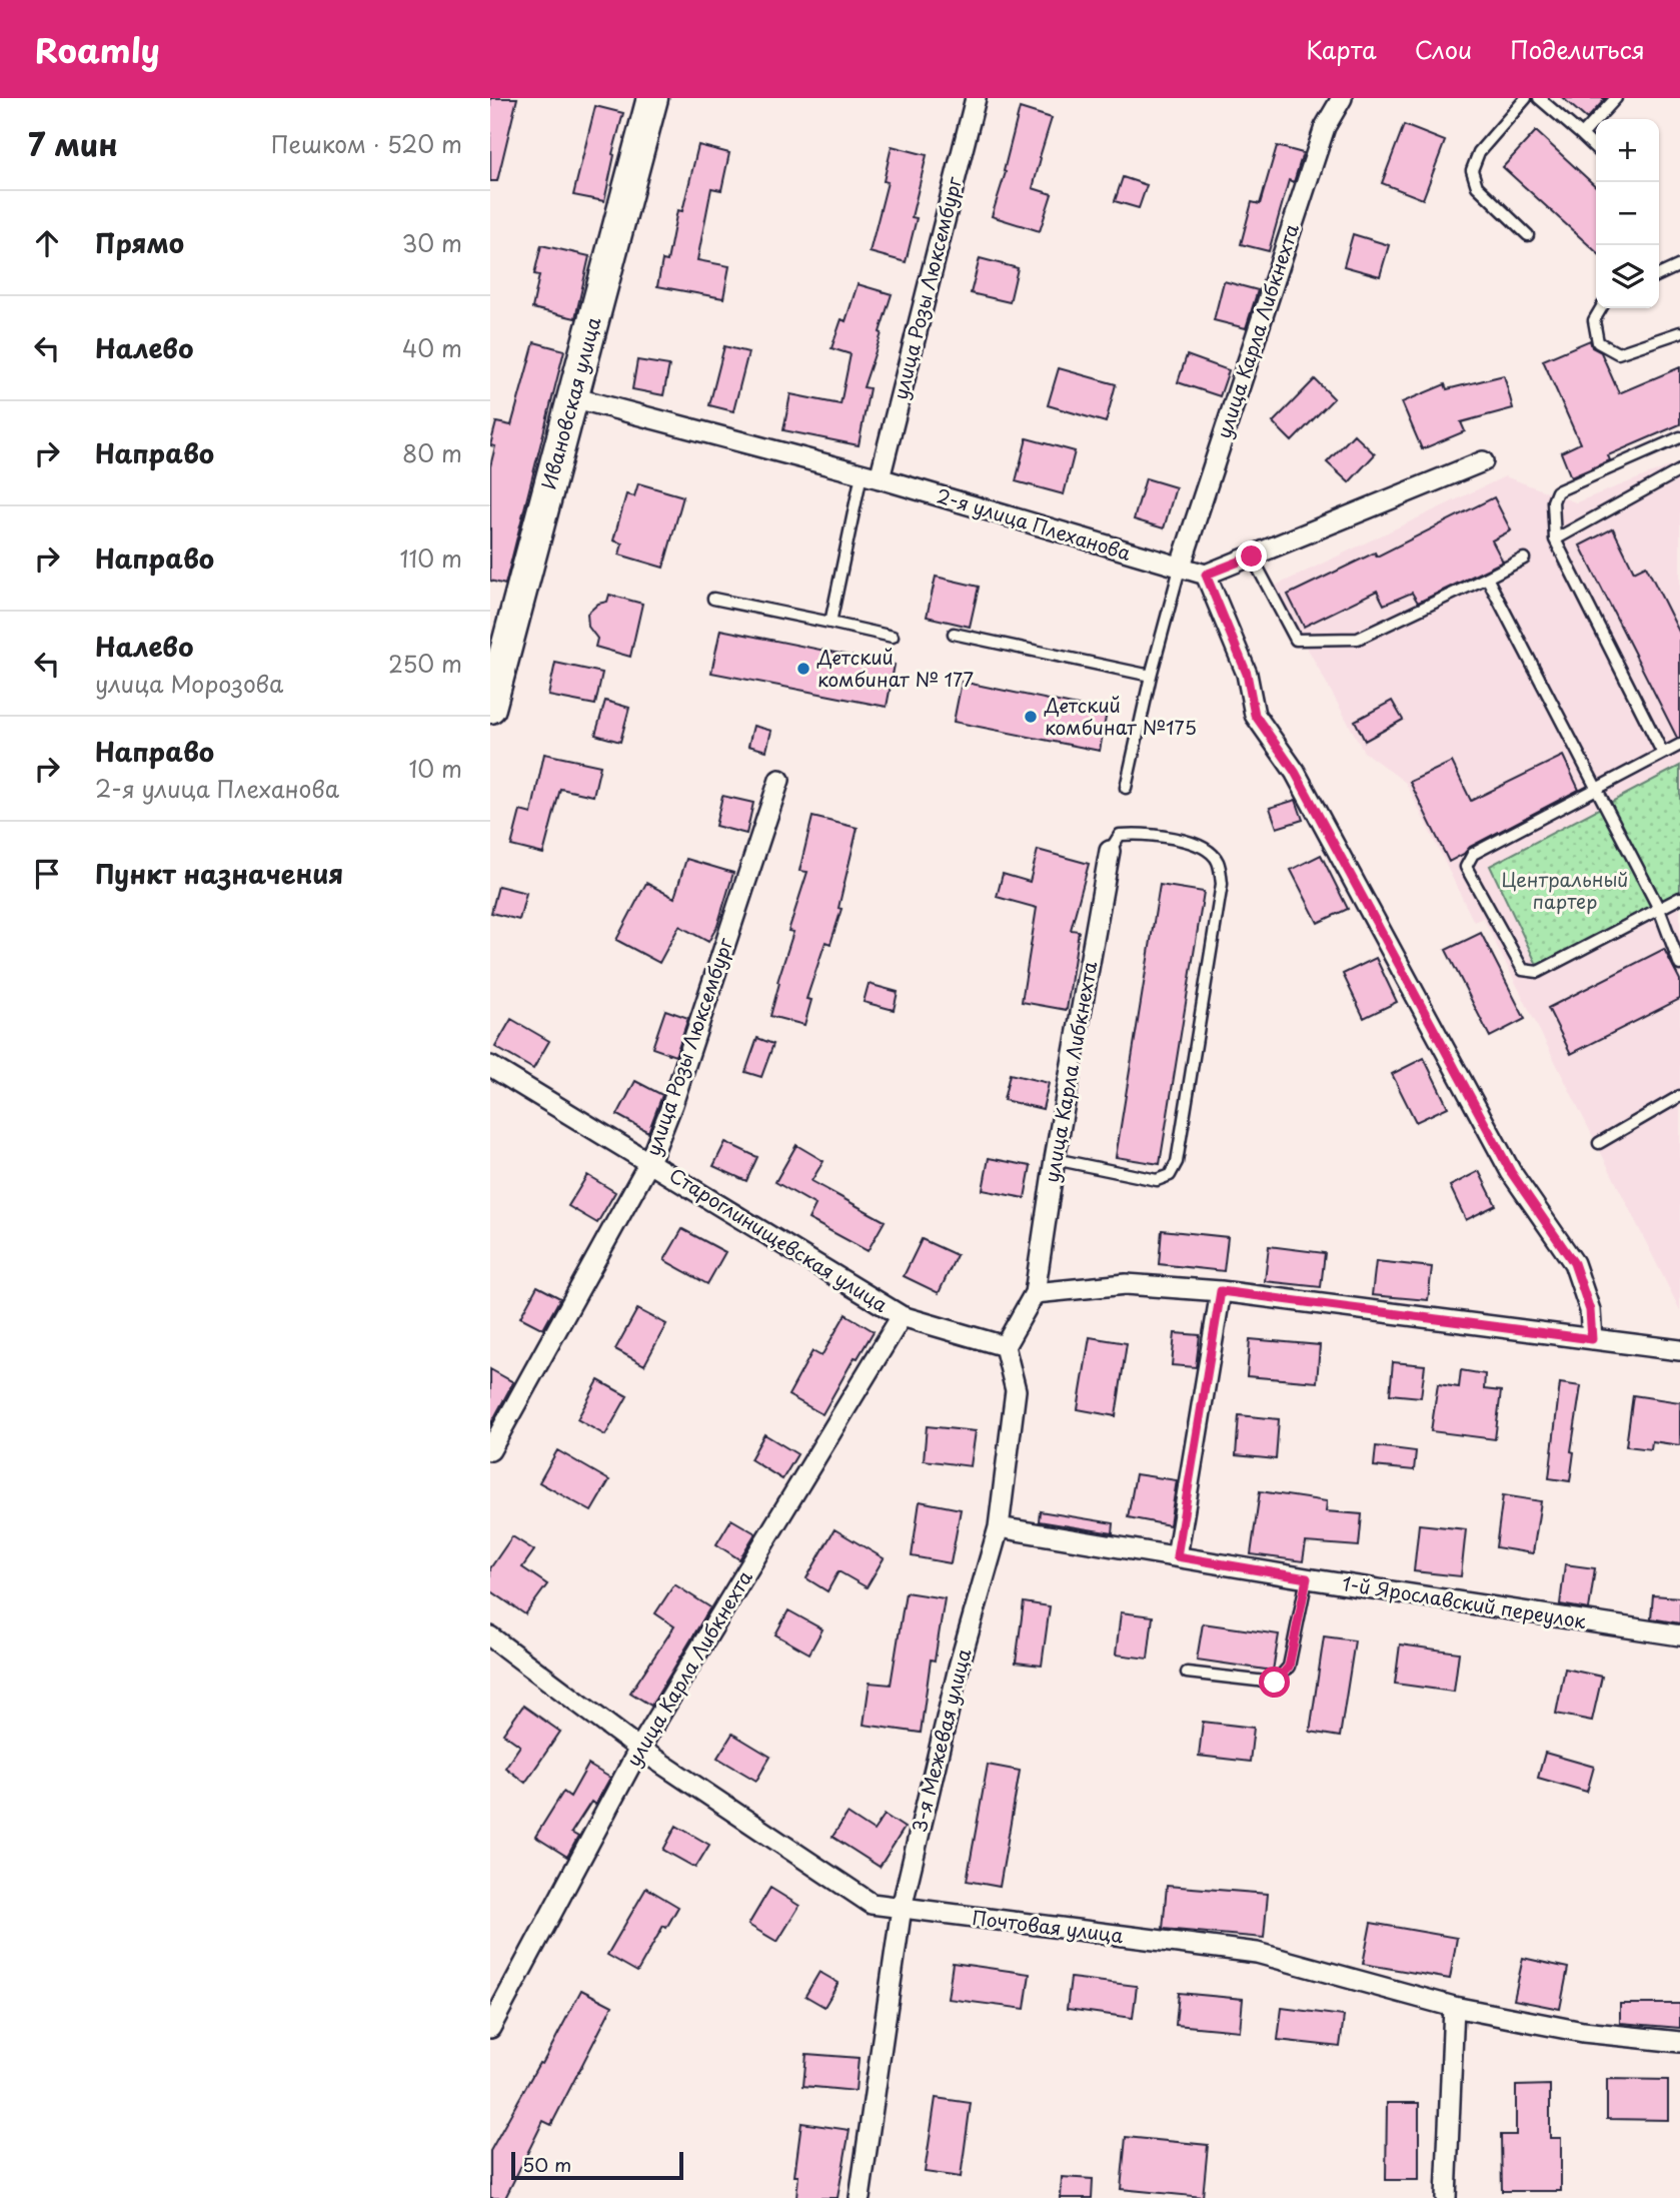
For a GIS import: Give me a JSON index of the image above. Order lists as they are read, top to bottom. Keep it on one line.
{"streets":{"main road":["Ивановская улица"],"street":["улица Розы Люксембург","улица Карла Либкнехта","2-я улица Плеханова","Староглинищевская улица","1-й Ярославский переулок","3-я Межевая улица","Почтовая улица"]},"crossings":[["улица Розы Люксембург","2-я улица Плеханова"],["улица Розы Люксембург","Староглинищевская улица"],["улица Карла Либкнехта","2-я улица Плеханова"],["улица Карла Либкнехта","Староглинищевская улица"],["улица Карла Либкнехта","Почтовая улица"],["Ивановская улица","2-я улица Плеханова"],["Староглинищевская улица","3-я Межевая улица"],["1-й Ярославский переулок","3-я Межевая улица"],["3-я Межевая улица","Почтовая улица"]],"parks":["Центральный партер"],"places":["Детский комбинат № 177","Детский комбинат №175"],"scale_bar":"50 m","page":{"header":"Roamly","nav":["Карта","Слои","Поделиться"],"heading":["7 мин","Пешком · 520 m"],"map_buttons":["+","−"],"list":[["Прямо","30 m"],["Налево","40 m"],["Направо","80 m"],["Направо","110 m"],["Налево","улица Морозова","250 m"],["Направо","2-я улица Плеханова","10 m"],"Пункт назначения"],"scale":"50 m"}}
